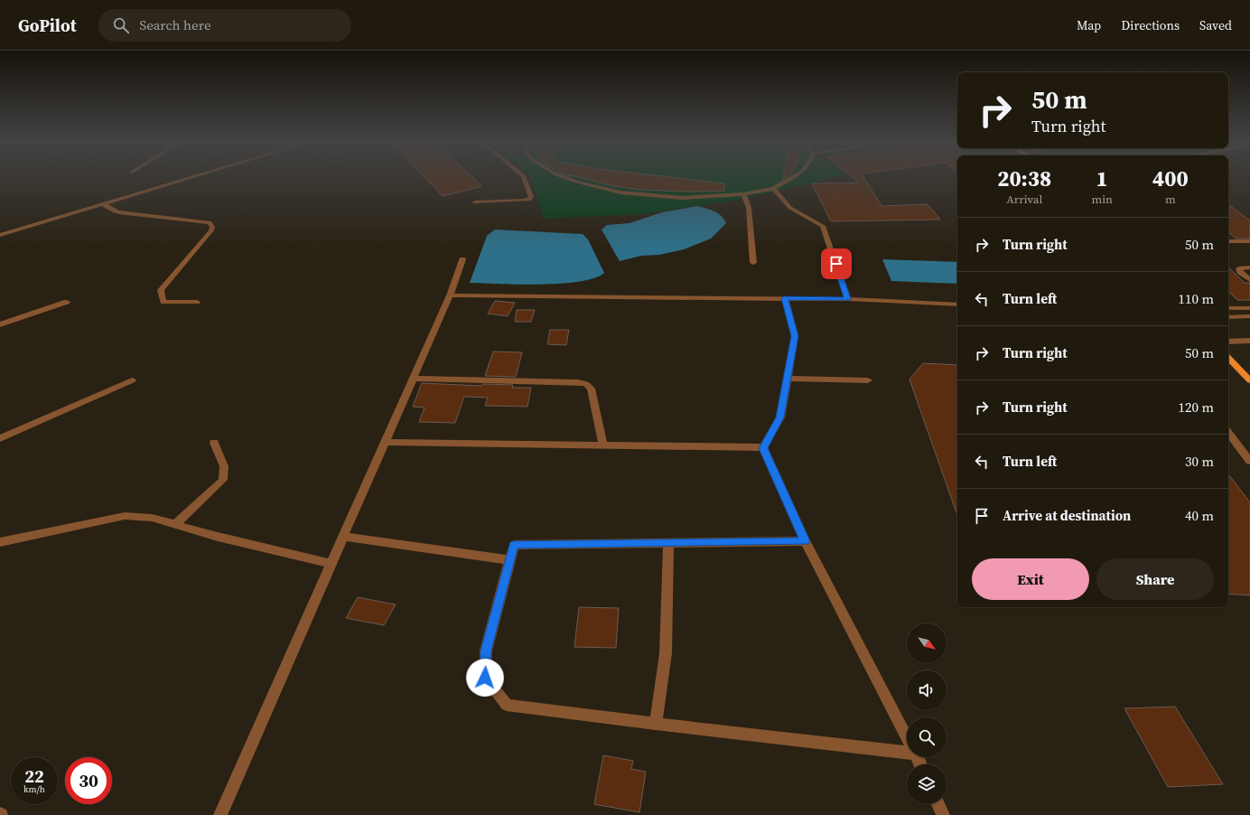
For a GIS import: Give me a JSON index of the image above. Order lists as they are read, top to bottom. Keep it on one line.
{"north":"bottom right","page":{"header":"GoPilot","search":"Search here","nav":["Map","Directions","Saved"],"turn":["50 m","Turn right"],"eta":["20:38","Arrival","1","min","400","m"],"list":[{"name":"Turn right","value":"50 m"},{"name":"Turn left","value":"110 m"},{"name":"Turn right","value":"50 m"},{"name":"Turn right","value":"120 m"},{"name":"Turn left","value":"30 m"},{"name":"Arrive at destination","value":"40 m"}],"buttons":["Exit","Share"],"speed":"22 km/h","limit":"30"}}
